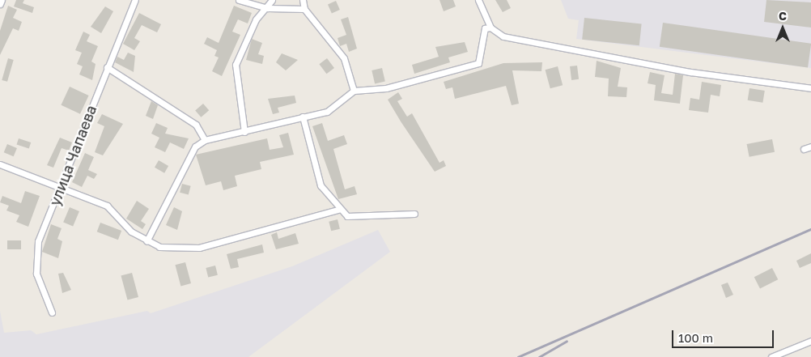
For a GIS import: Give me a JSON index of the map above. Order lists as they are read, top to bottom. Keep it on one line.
{"streets":{"street":["улица Чапаева"]},"scale_bar":"100 m","north":"top"}
